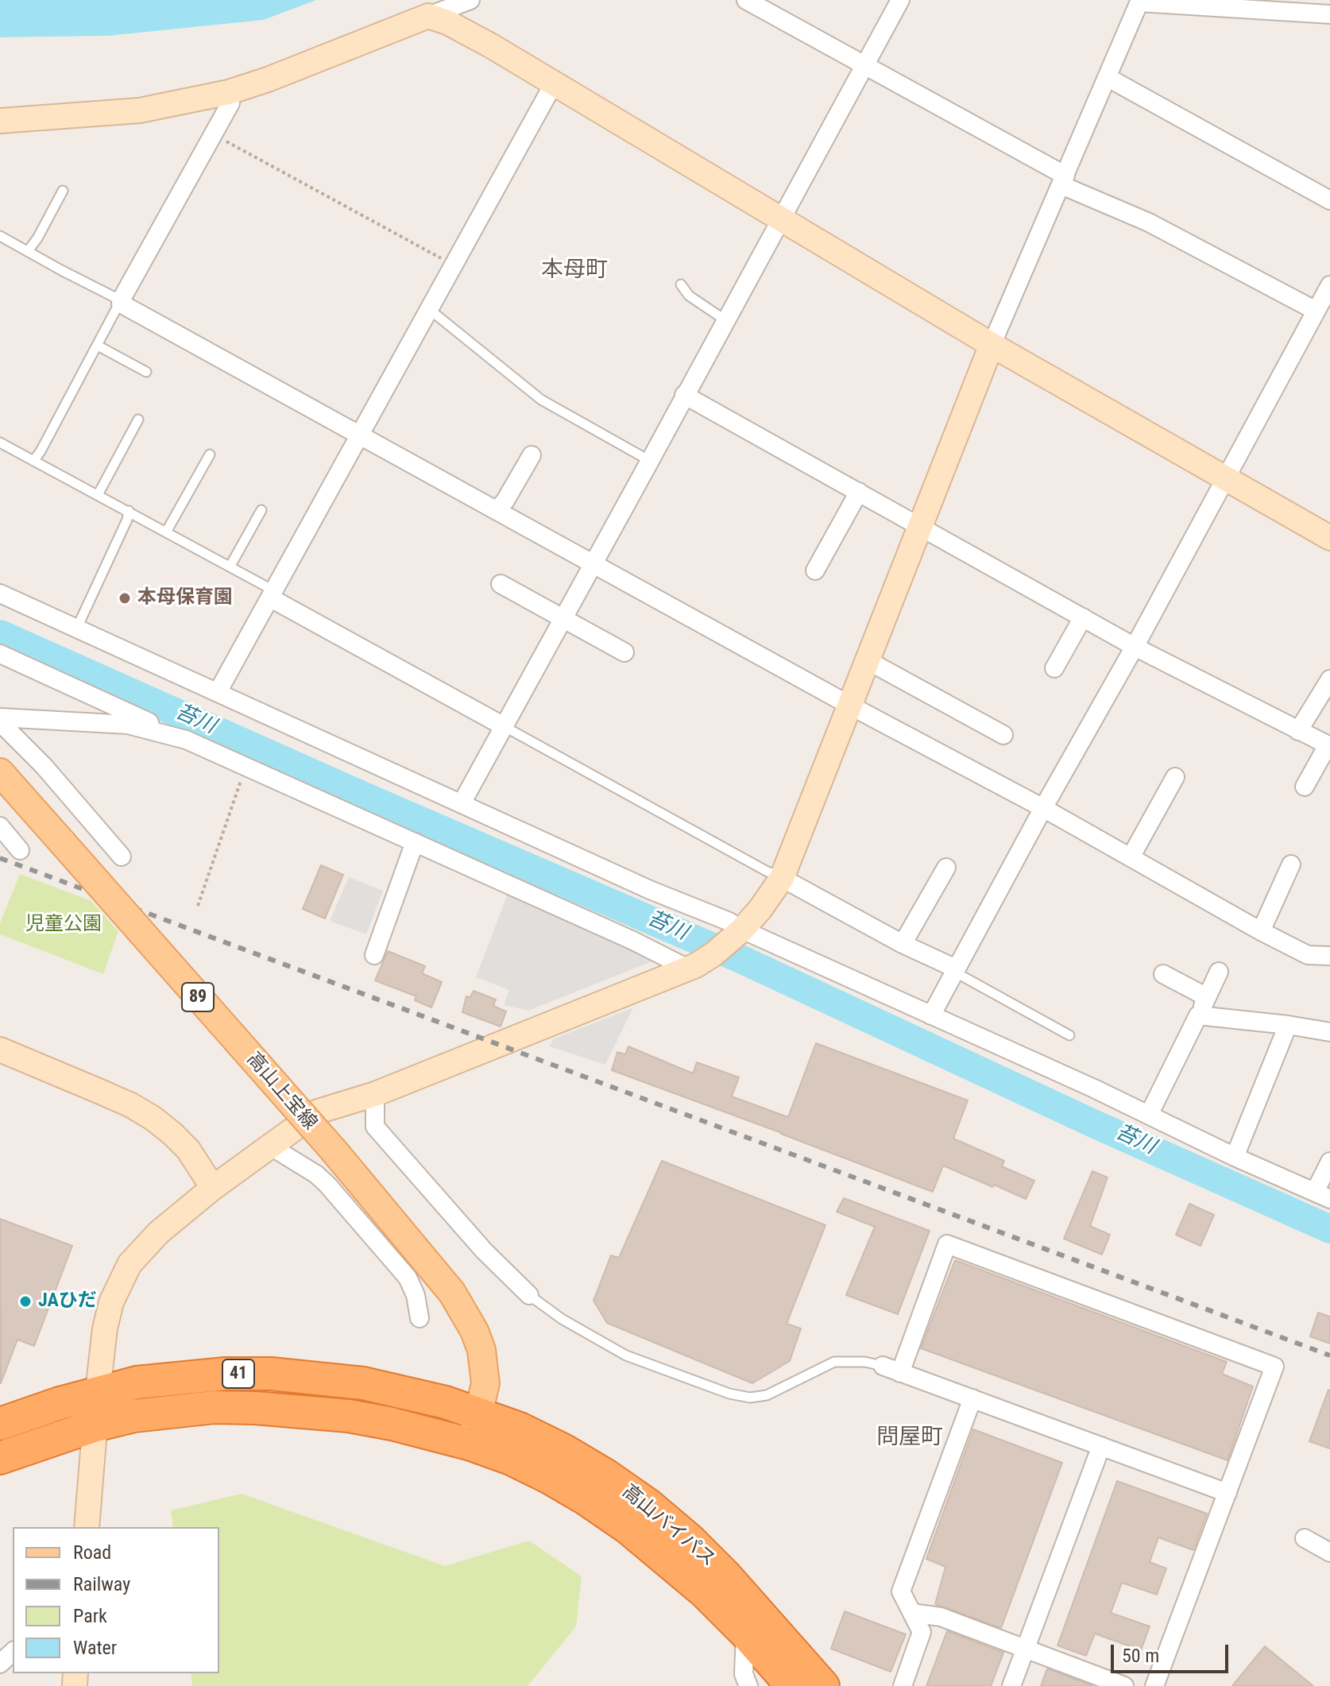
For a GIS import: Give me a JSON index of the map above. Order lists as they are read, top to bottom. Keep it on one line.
{"streets":{"highway":["41","高山バイパス"],"main road":["89","高山上宝線"]},"crossings":[["高山上宝線","41"],["高山上宝線","高山バイパス"],["41","高山バイパス"]],"districts":["本母町","問屋町"],"water":["苔川"],"parks":["児童公園"],"places":["本母保育園","JAひだ"],"legend":["Road","Railway","Park","Water"],"scale_bar":"50 m"}
